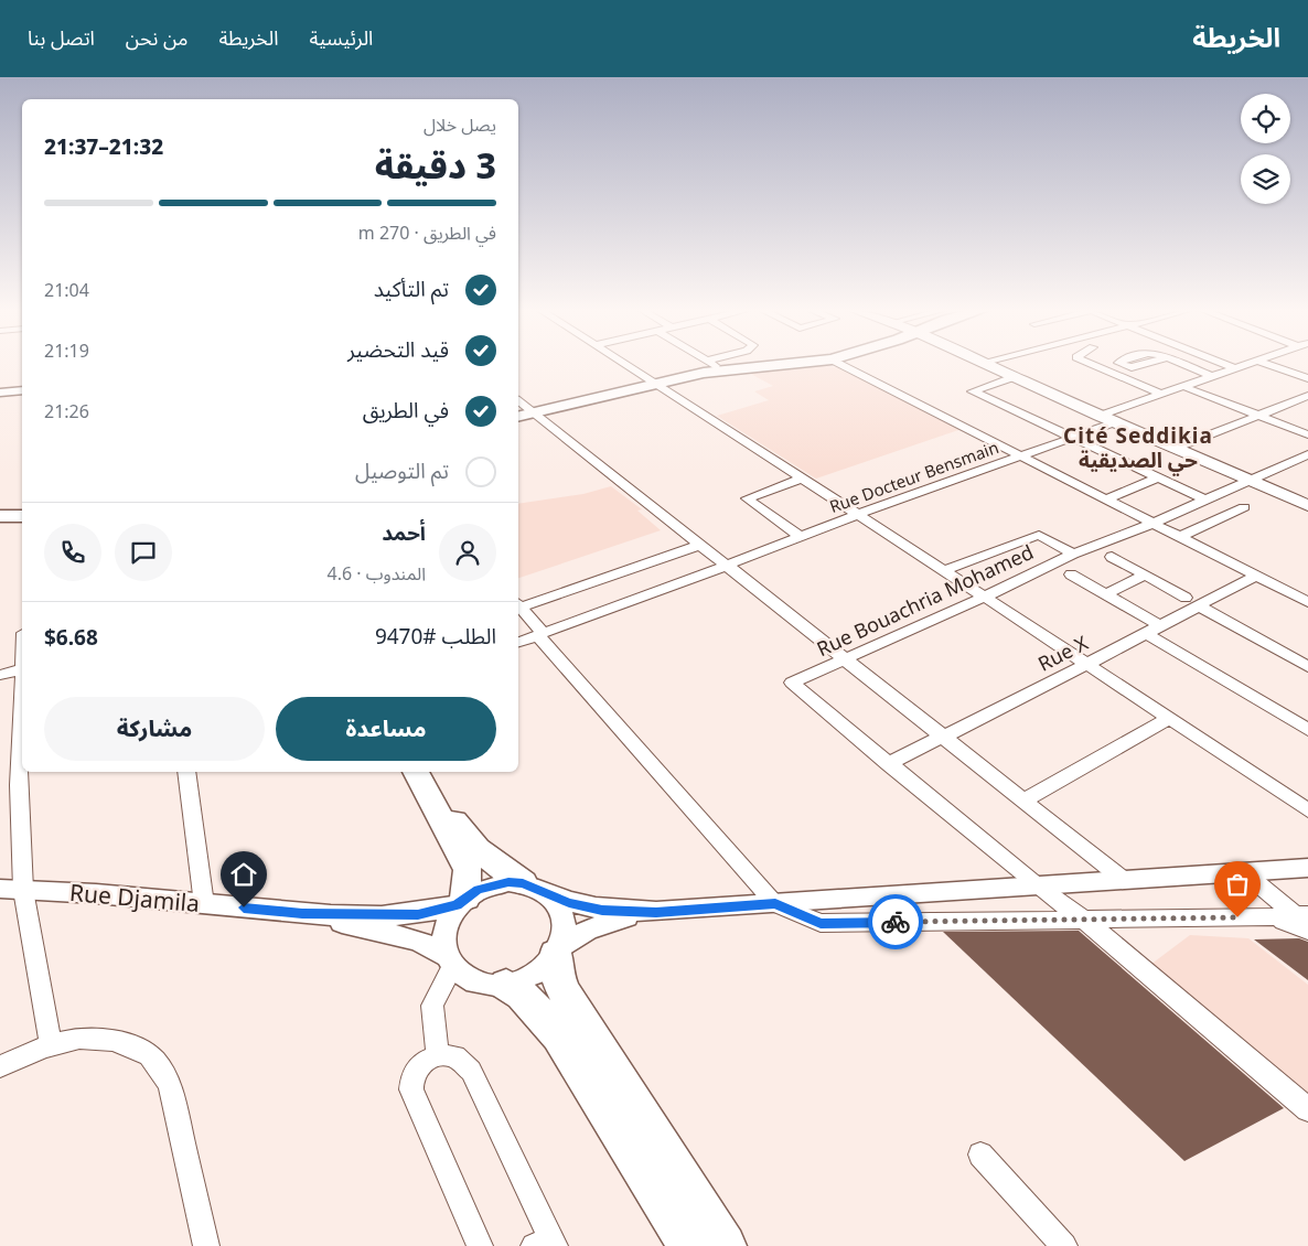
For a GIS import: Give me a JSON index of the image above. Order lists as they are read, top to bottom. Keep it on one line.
{"streets":{"street":["Rue Docteur Bensmain","Rue Bouachria Mohamed","Rue X","Rue Djamila"]},"crossings":[["Rue Bouachria Mohamed","Rue X"]],"districts":["Cité Seddikia حي الصديقية"],"page":{"header":"الخريطة","nav":["الرئيسية","الخريطة","من نحن","اتصل بنا"],"heading":["3 دقيقة","يصل خلال","21:32–21:37"],"panel":["أحمد","المندوب · 4.6","الطلب #9470","$6.68"],"bar":"في الطريق · 270 m","list":[["تم التأكيد","21:04"],["قيد التحضير","21:19"],["في الطريق","21:26"],"تم التوصيل"],"buttons":["مساعدة","مشاركة"]}}
